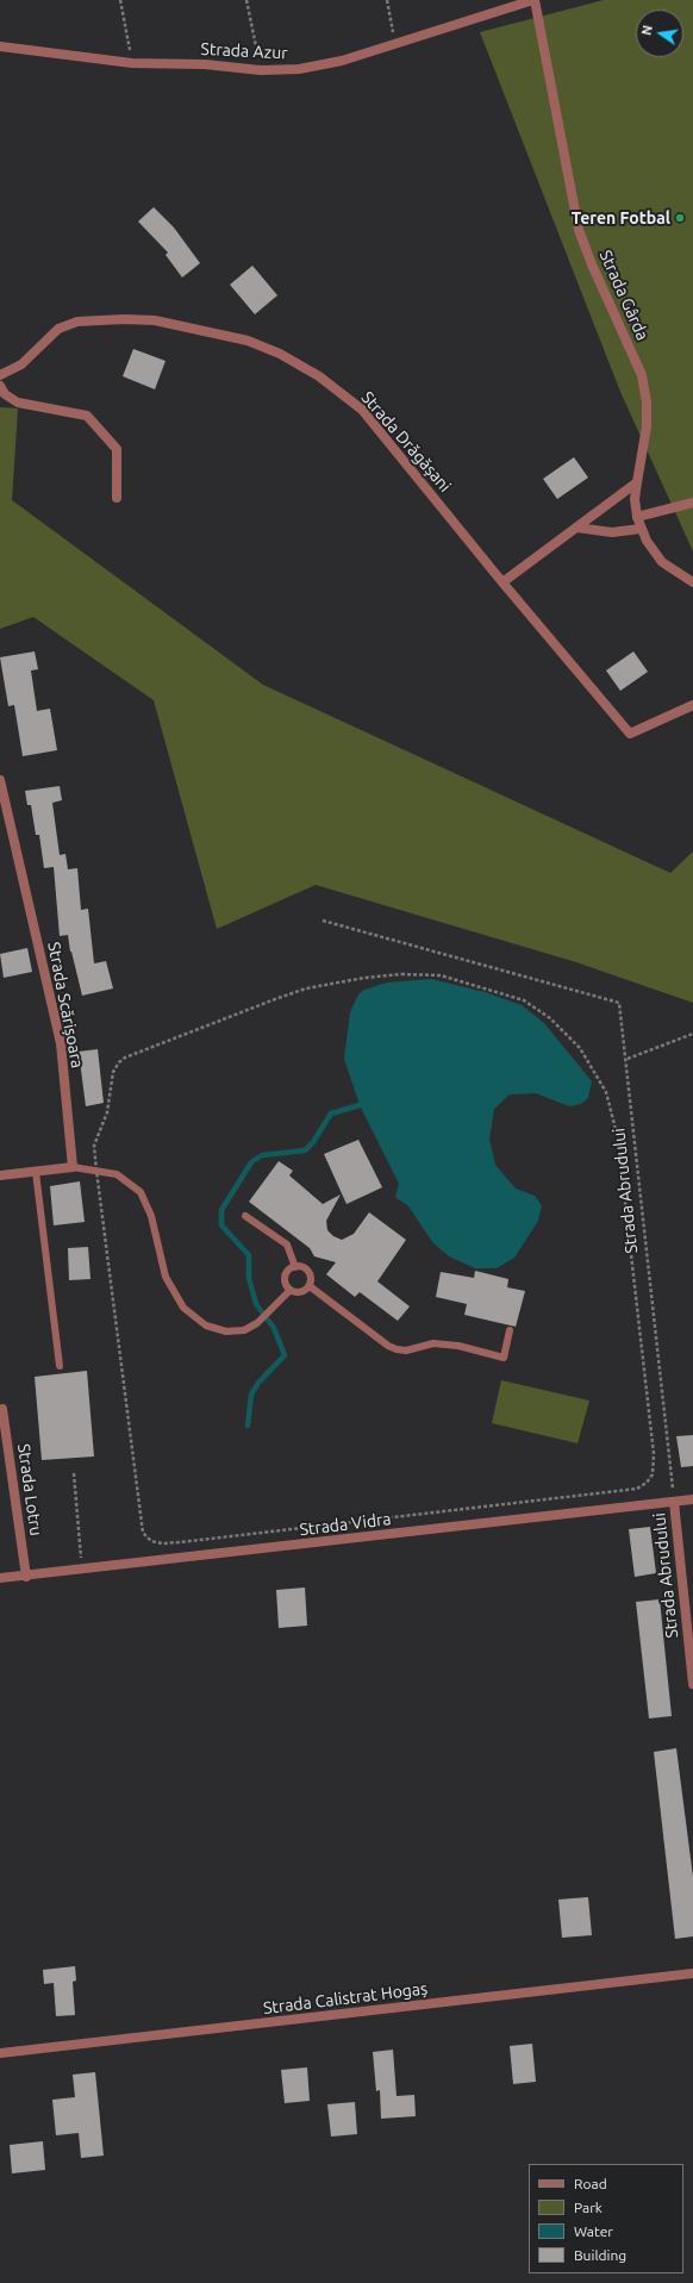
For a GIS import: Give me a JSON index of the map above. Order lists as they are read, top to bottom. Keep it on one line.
{"streets":{"street":["Strada Azur","Strada Gârda","Strada Drăgășani","Strada Scărișoara","Strada Abrudului","Strada Lotru","Strada Vidra","Strada Calistrat Hogaș"]},"crossings":[["Strada Azur","Strada Gârda"],["Strada Abrudului","Strada Vidra"],["Strada Lotru","Strada Vidra"]],"places":["Teren Fotbal"],"legend":["Road","Park","Water","Building"],"north":"left"}
